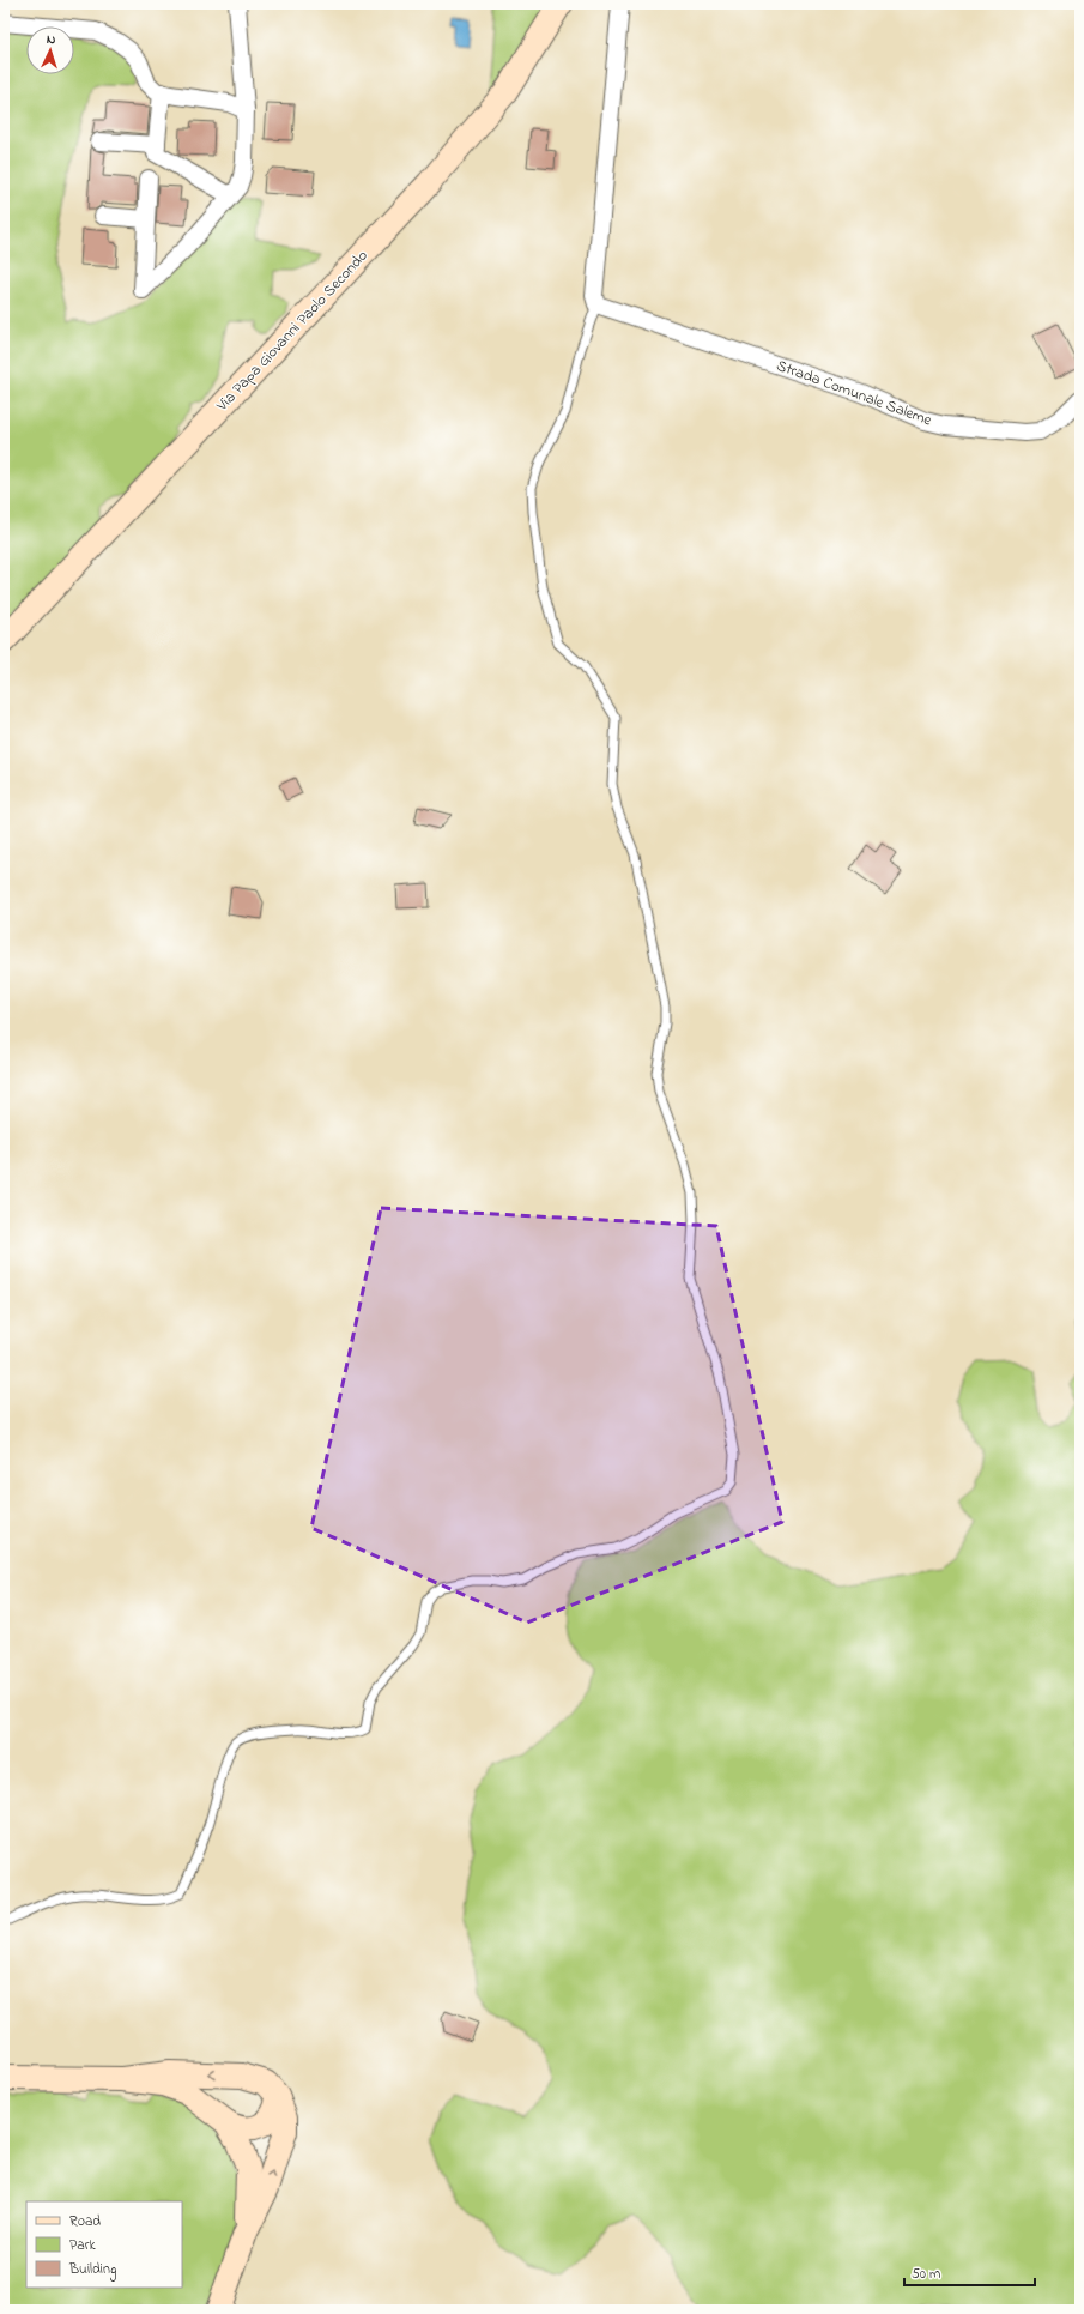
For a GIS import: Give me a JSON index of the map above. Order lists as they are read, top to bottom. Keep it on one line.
{"streets":{"main road":["Via Papa Giovanni Paolo Secondo"],"street":["Strada Comunale Saleme"]},"legend":["Road","Park","Building"],"scale_bar":"50 m","north":"top"}
